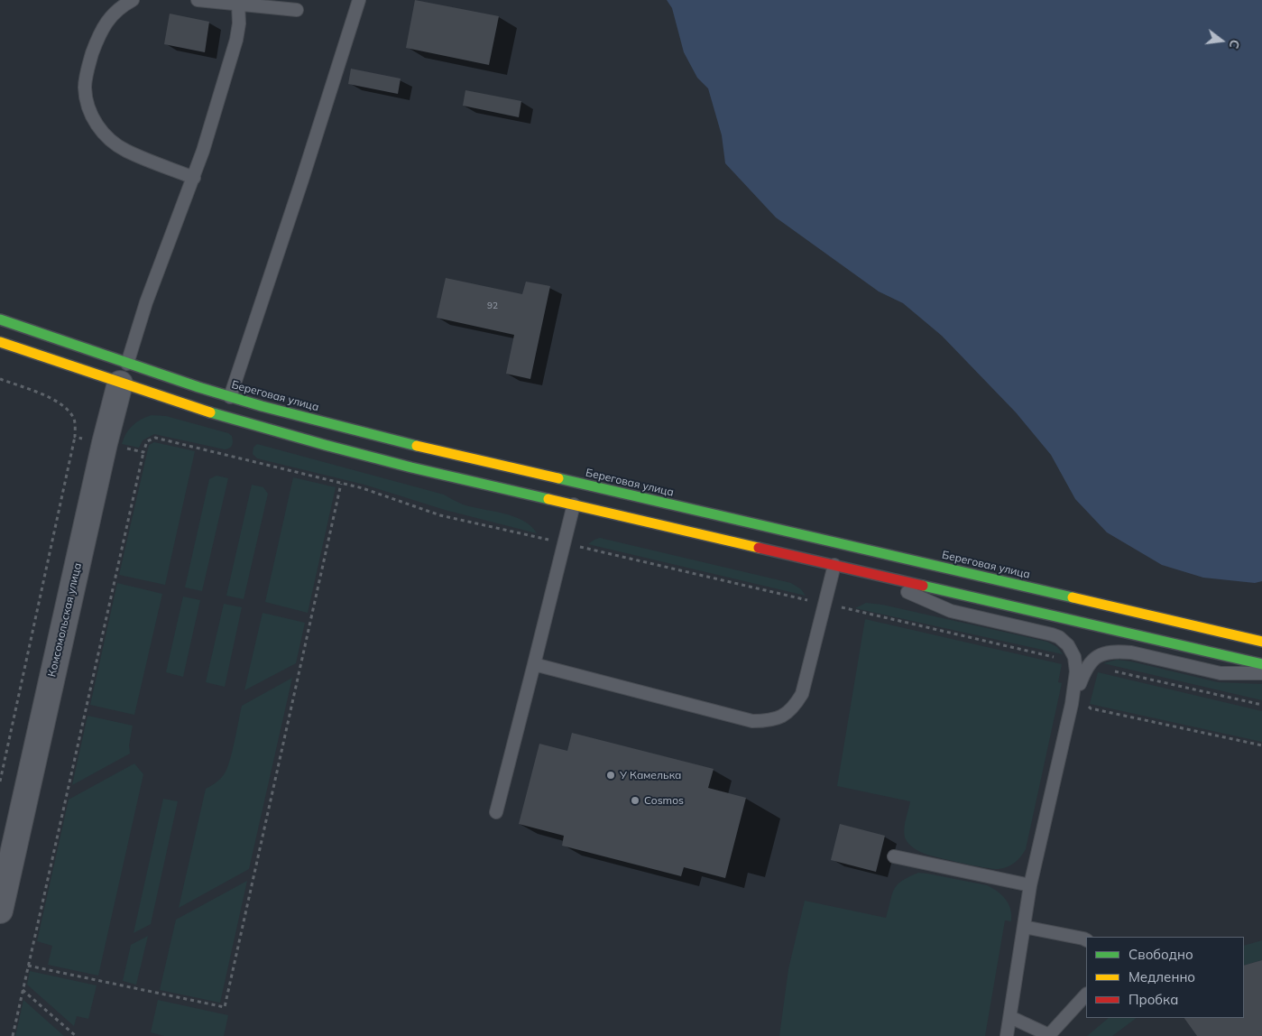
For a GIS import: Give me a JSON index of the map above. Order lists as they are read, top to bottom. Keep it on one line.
{"streets":{"main road":["Береговая улица"],"street":["Комсомольская улица"]},"crossings":[["Береговая улица","Комсомольская улица"]],"places":["У Камелька","Cosmos"],"house_numbers":["92"],"legend":["Свободно","Медленно","Пробка"],"north":"right"}
